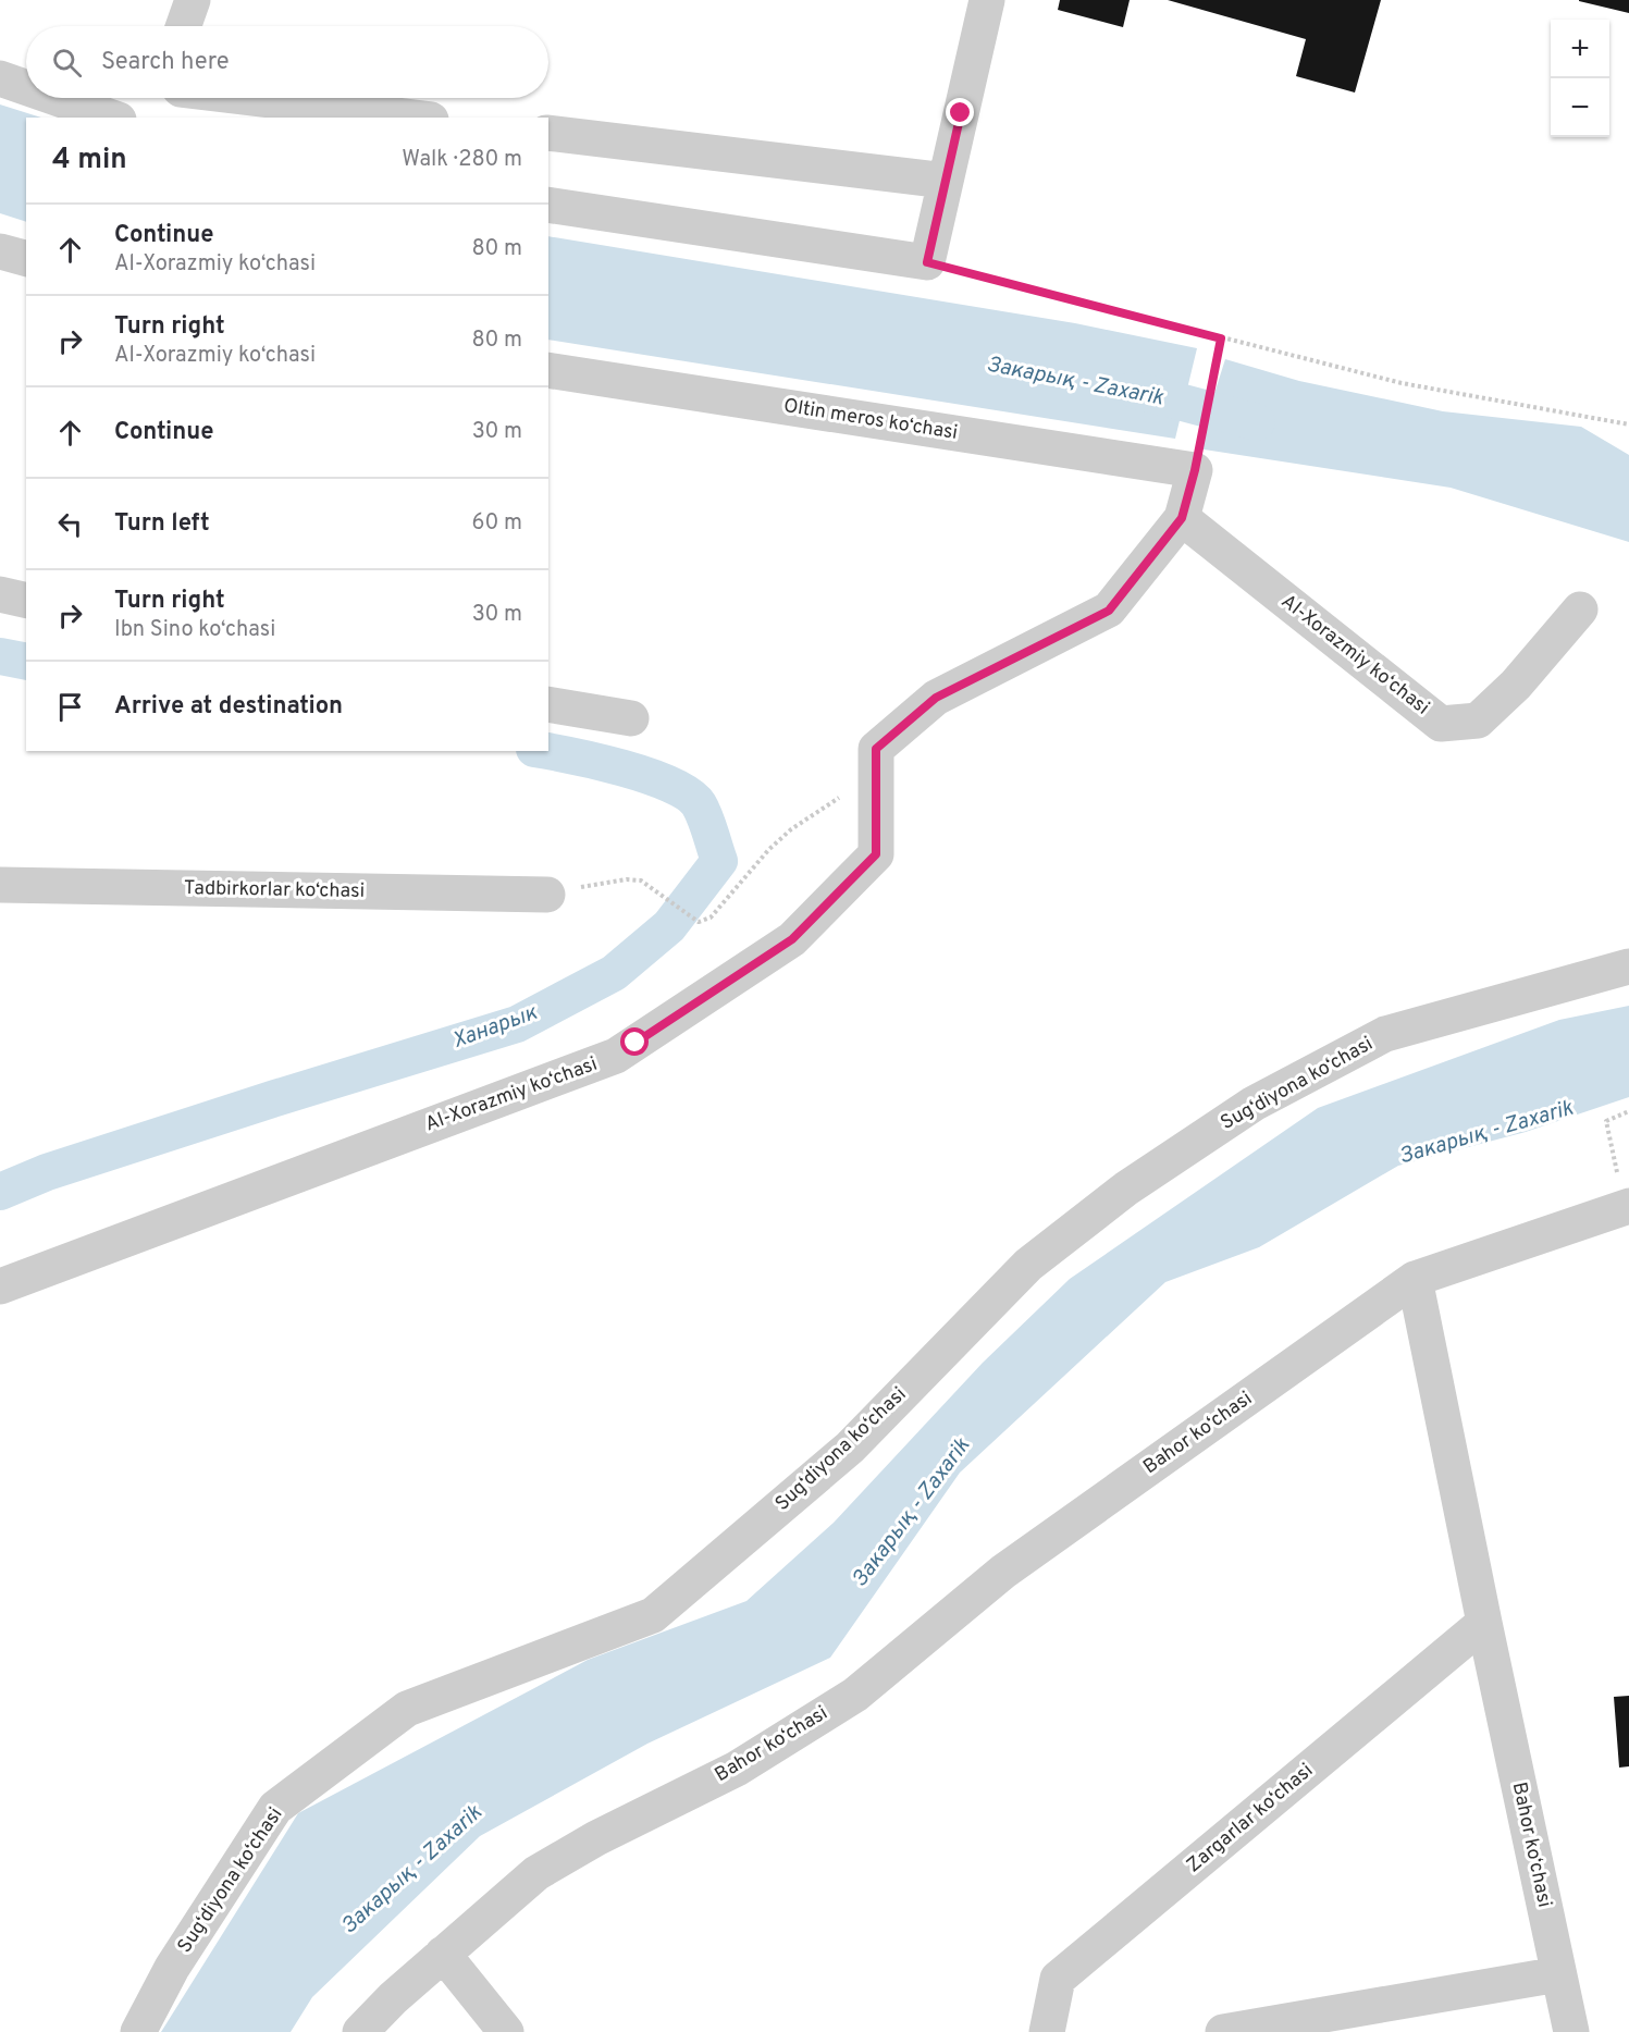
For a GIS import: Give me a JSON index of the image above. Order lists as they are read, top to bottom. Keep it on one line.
{"streets":{"street":["Oltin meros ko‘chasi","Al-Xorazmiy ko‘chasi","Tadbirkorlar ko‘chasi","Sug‘diyona ko‘chasi","Bahor ko‘chasi","Zargarlar ko‘chasi"]},"crossings":[["Oltin meros ko‘chasi","Al-Xorazmiy ko‘chasi"],["Bahor ko‘chasi","Zargarlar ko‘chasi"]],"water":["Закарық - Zaxarik","Ханарык"],"page":{"map_buttons":["+","−"],"search":"Search here","heading":["4 min","Walk · 280 m"],"list":[["Continue","Al-Xorazmiy ko‘chasi","80 m"],["Turn right","Al-Xorazmiy ko‘chasi","80 m"],["Continue","30 m"],["Turn left","60 m"],["Turn right","Ibn Sino ko‘chasi","30 m"],"Arrive at destination"]}}
